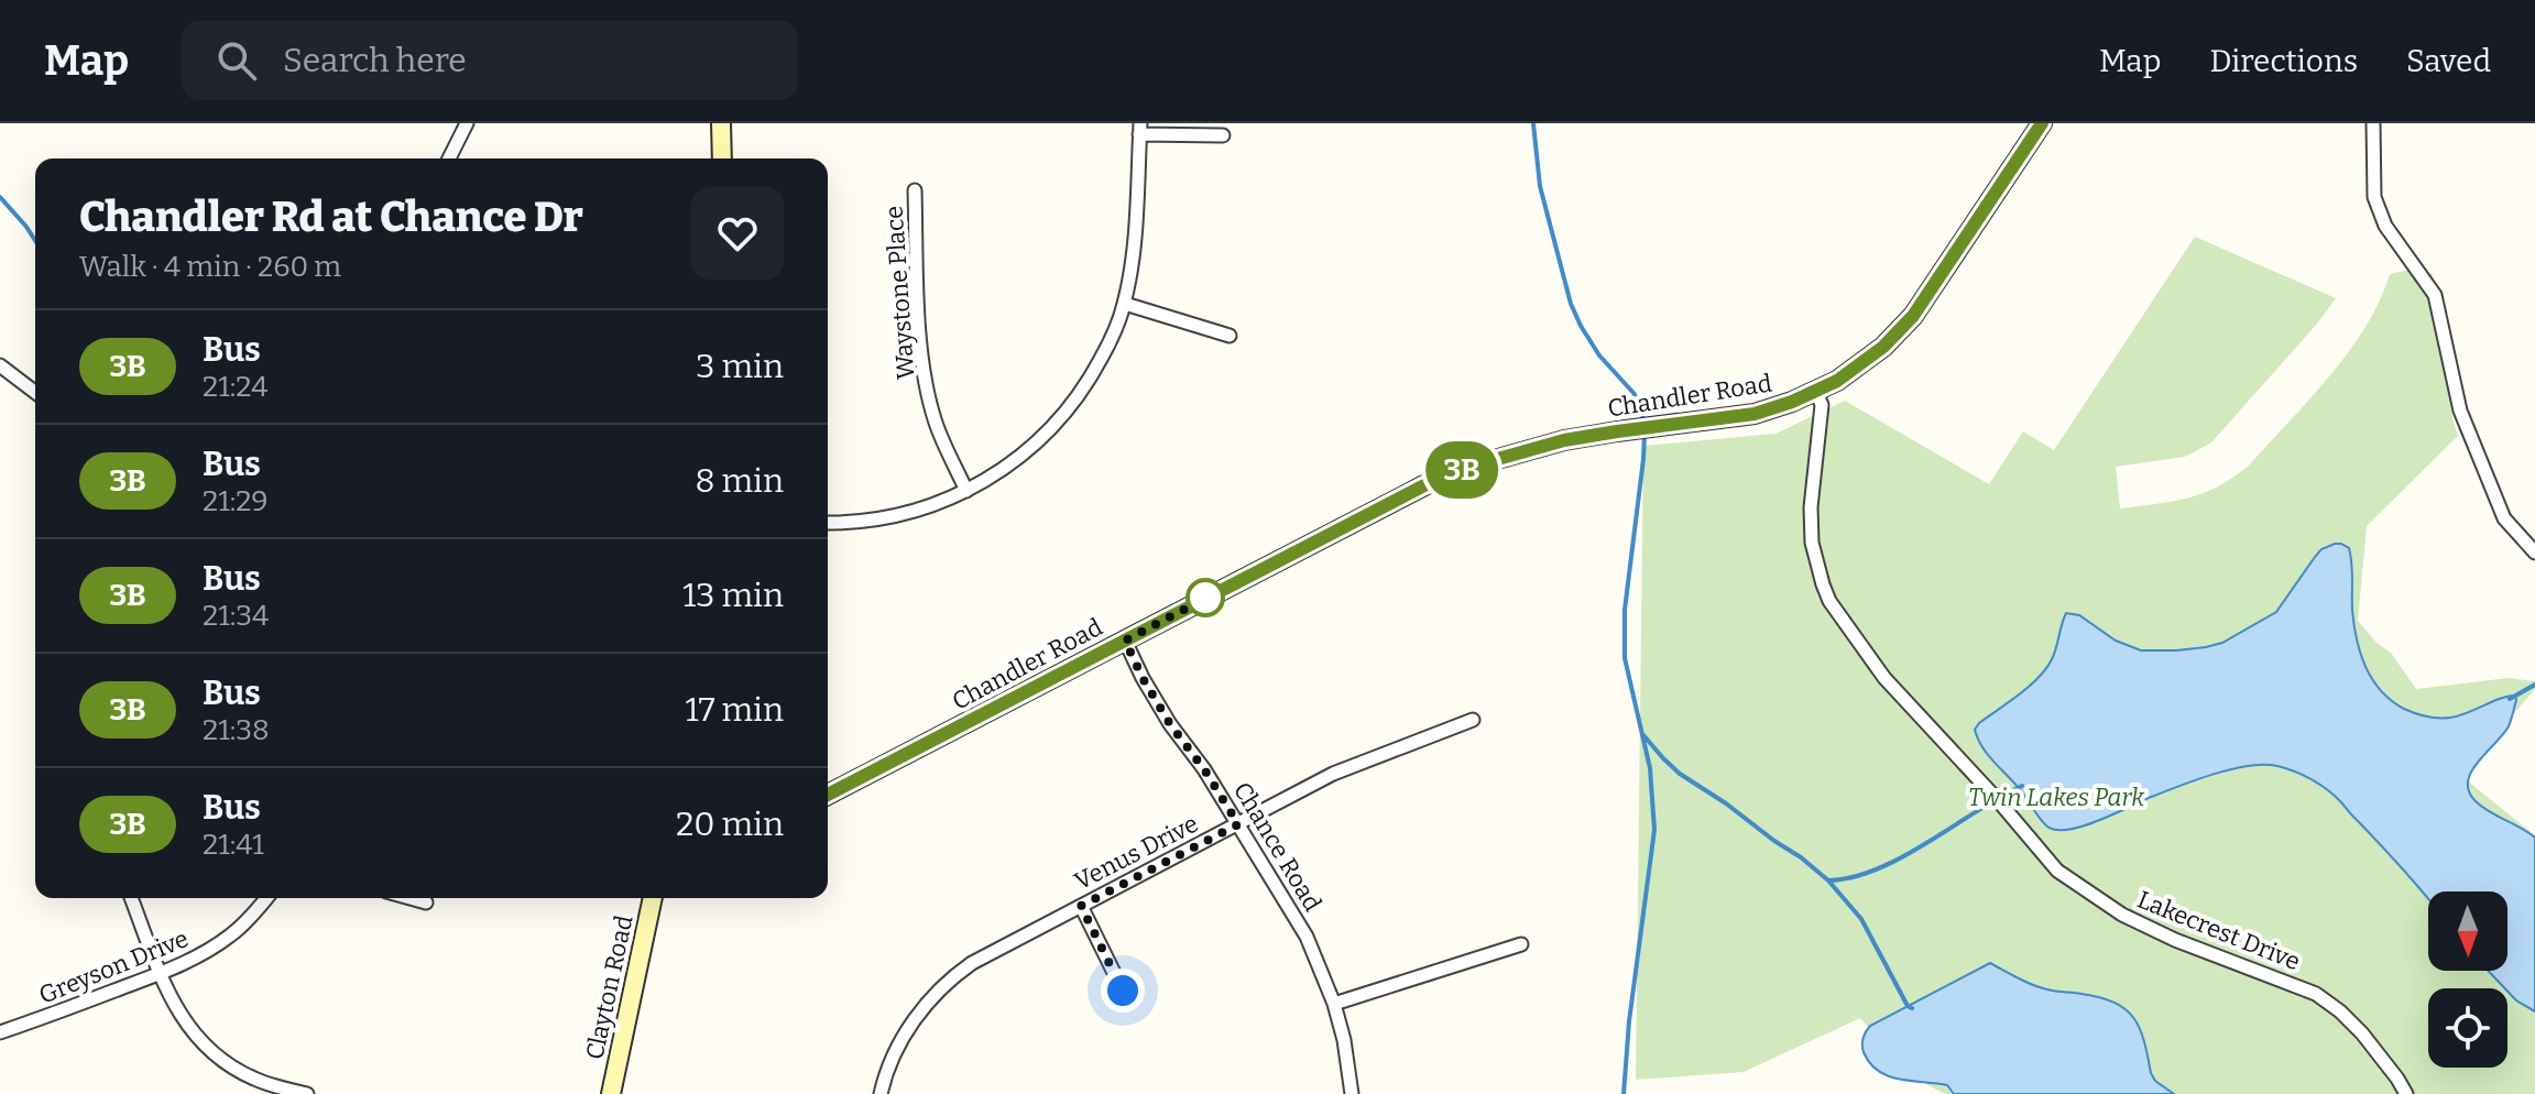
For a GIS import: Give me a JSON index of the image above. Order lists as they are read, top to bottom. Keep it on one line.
{"streets":{"street":["Waystone Place","Chandler Road","Chance Road","Venus Drive","Lakecrest Drive","Greyson Drive","Clayton Road"]},"crossings":[["Chandler Road","Chance Road"],["Chandler Road","Lakecrest Drive"],["Chance Road","Venus Drive"]],"parks":["Twin Lakes Park"],"lines":["bus line 3B"],"north":"bottom","page":{"header":"Map","search":"Search here","nav":["Map","Directions","Saved"],"on_map":"3B","heading":["Chandler Rd at Chance Dr","Walk · 4 min · 260 m"],"list":[{"mark":"3B","name":"Bus","note":"21:24","value":"3 min"},{"mark":"3B","name":"Bus","note":"21:29","value":"8 min"},{"mark":"3B","name":"Bus","note":"21:34","value":"13 min"},{"mark":"3B","name":"Bus","note":"21:38","value":"17 min"},{"mark":"3B","name":"Bus","note":"21:41","value":"20 min"}]}}
